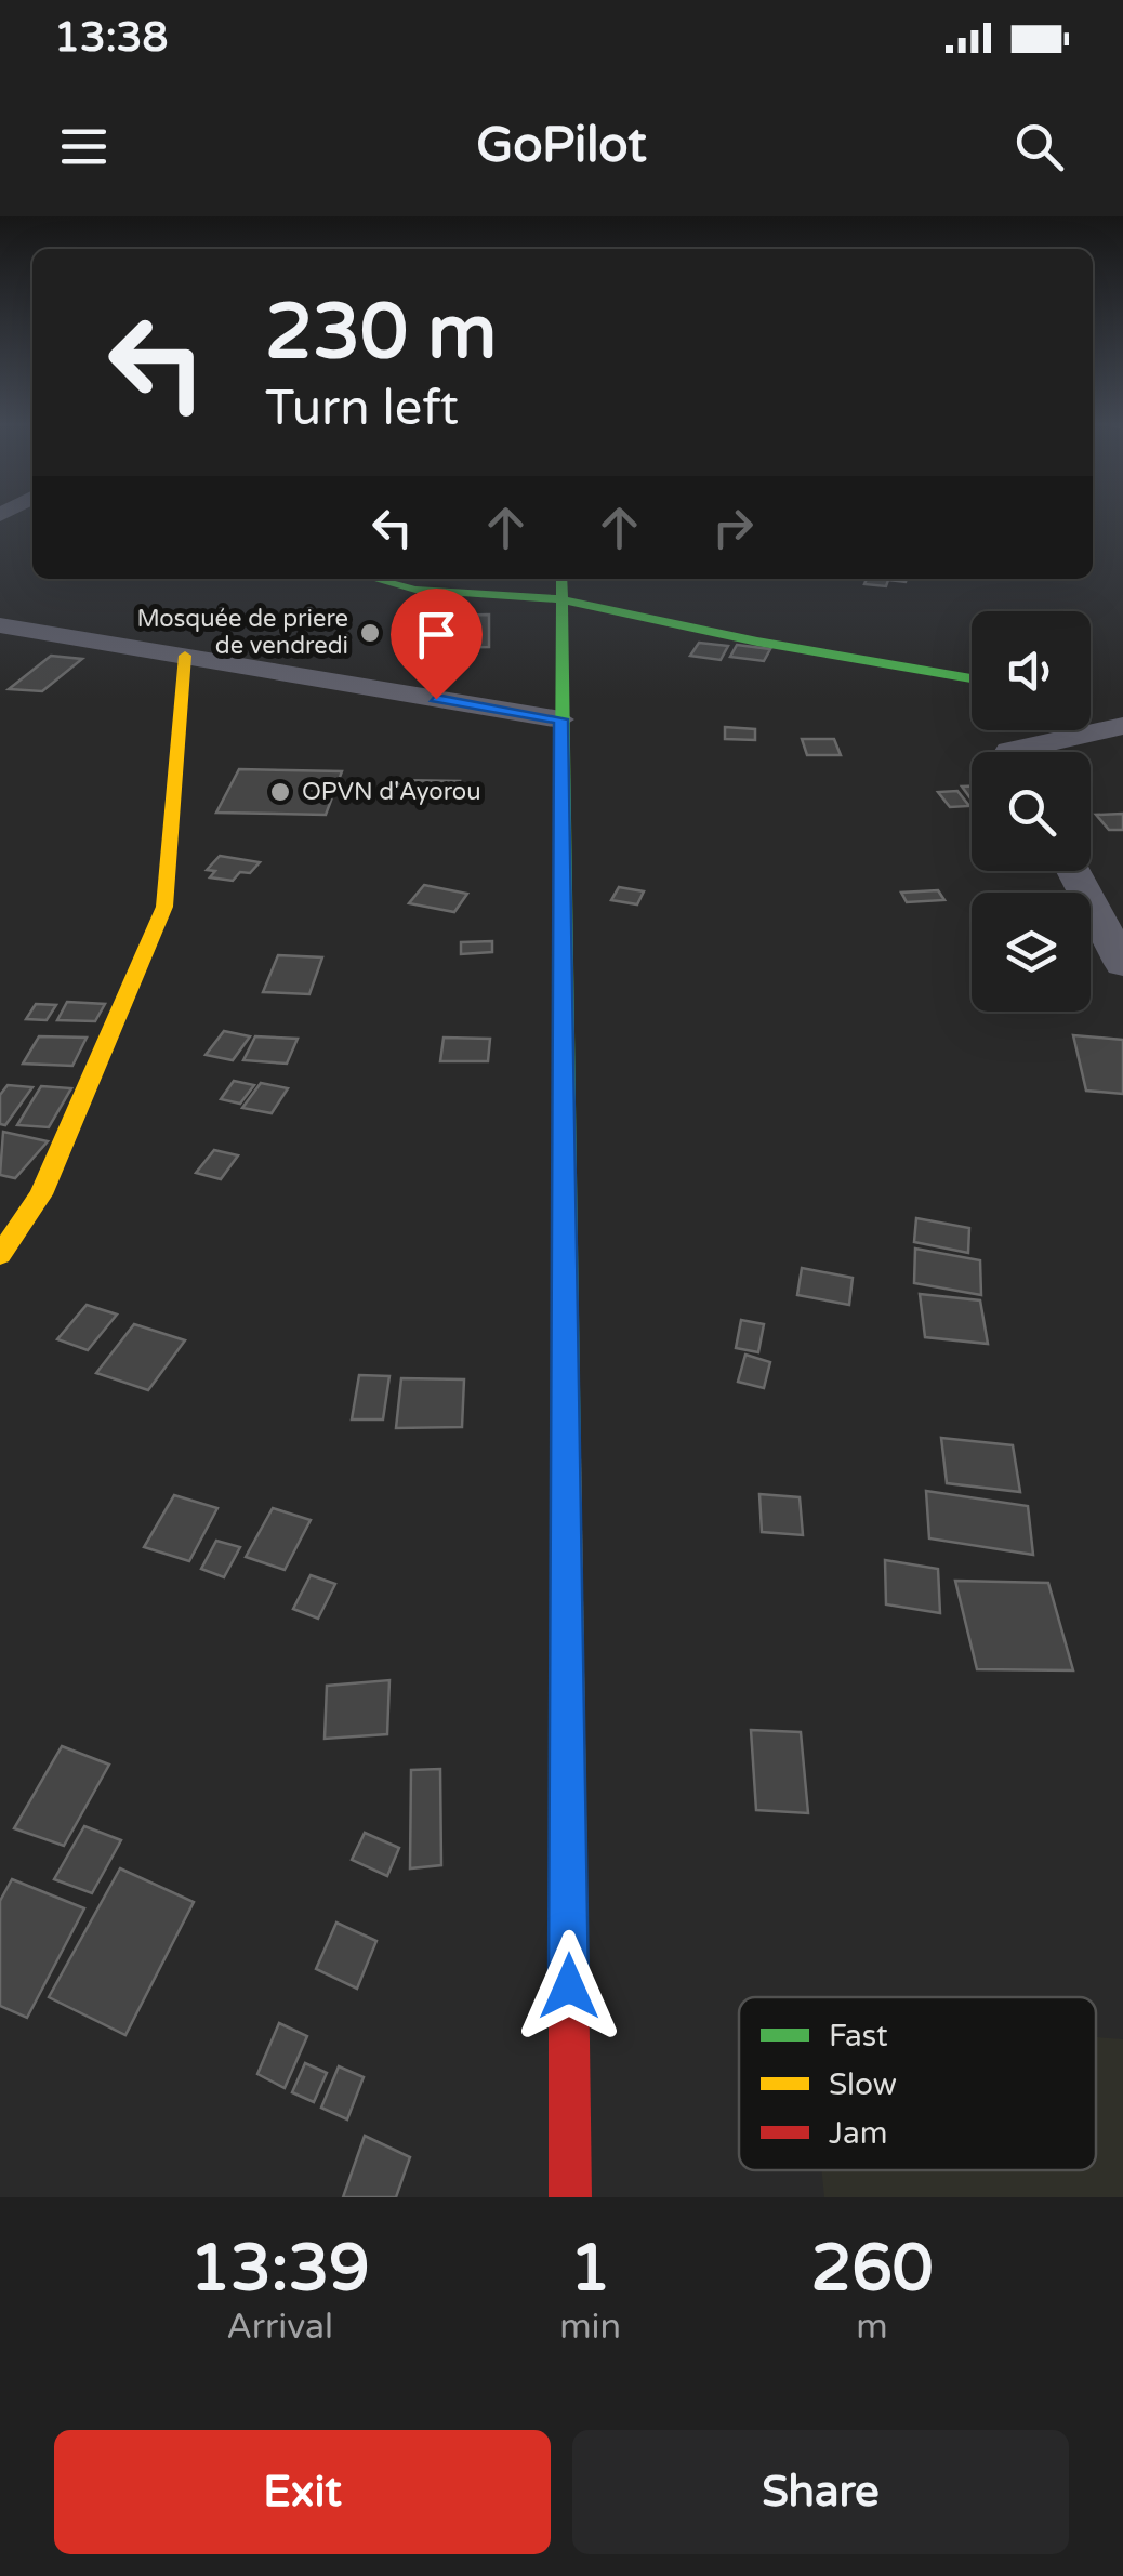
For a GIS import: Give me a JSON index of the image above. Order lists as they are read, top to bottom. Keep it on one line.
{"places":["Mosquée de priere de vendredi","OPVN d'Ayorou"],"legend":["Fast","Slow","Jam"],"page":{"status":"13:38","header":"GoPilot","turn":["230 m","Turn left"],"eta":["13:39","Arrival","1","min","260","m"],"buttons":["Exit","Share"]}}
